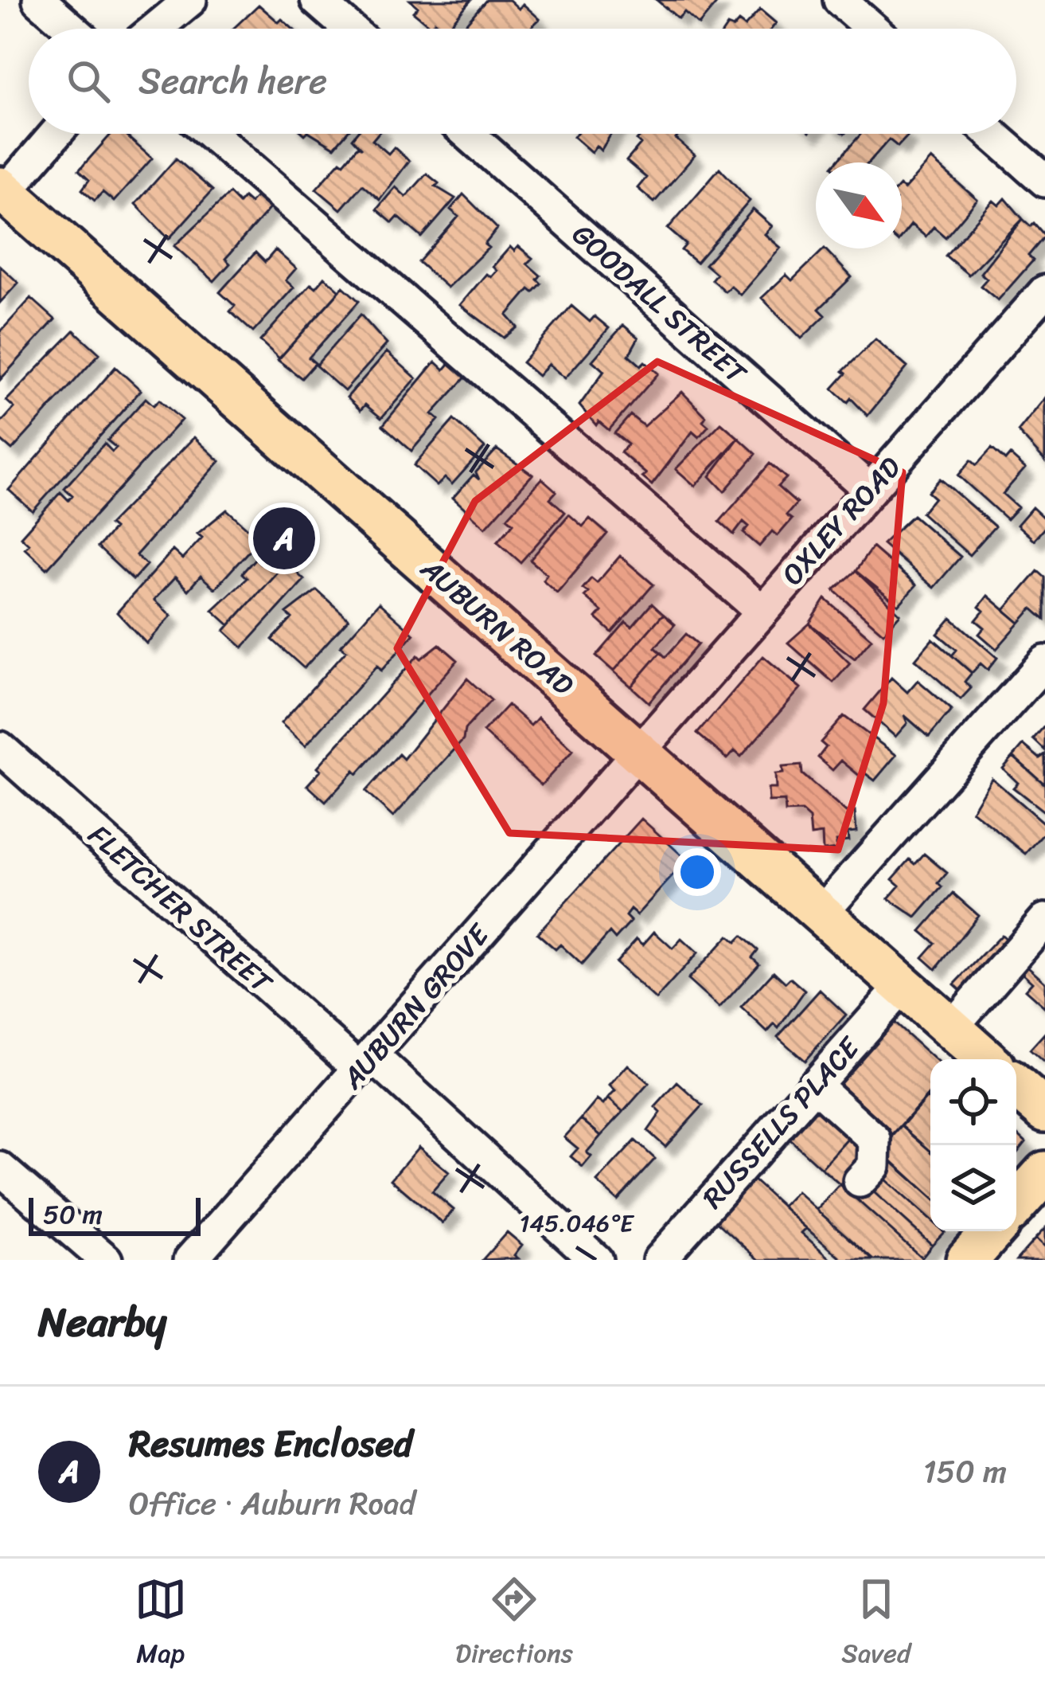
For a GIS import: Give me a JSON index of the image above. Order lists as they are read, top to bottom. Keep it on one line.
{"streets":{"main road":["AUBURN ROAD"],"street":["GOODALL STREET","OXLEY ROAD","FLETCHER STREET","AUBURN GROVE","RUSSELLS PLACE"]},"crossings":[["GOODALL STREET","OXLEY ROAD"],["OXLEY ROAD","AUBURN ROAD"],["OXLEY ROAD","AUBURN GROVE"],["AUBURN ROAD","AUBURN GROVE"],["AUBURN ROAD","RUSSELLS PLACE"],["FLETCHER STREET","AUBURN GROVE"]],"scale_bar":"50 m","north":"bottom right","page":{"search":"Search here","pins":"A","scale":"50 m","heading":"Nearby","list":[{"mark":"A","name":"Resumes Enclosed","note":"Office · Auburn Road","value":"150 m"}],"nav":["Map","Directions","Saved"]},"coordinates":["145.046°E"]}
